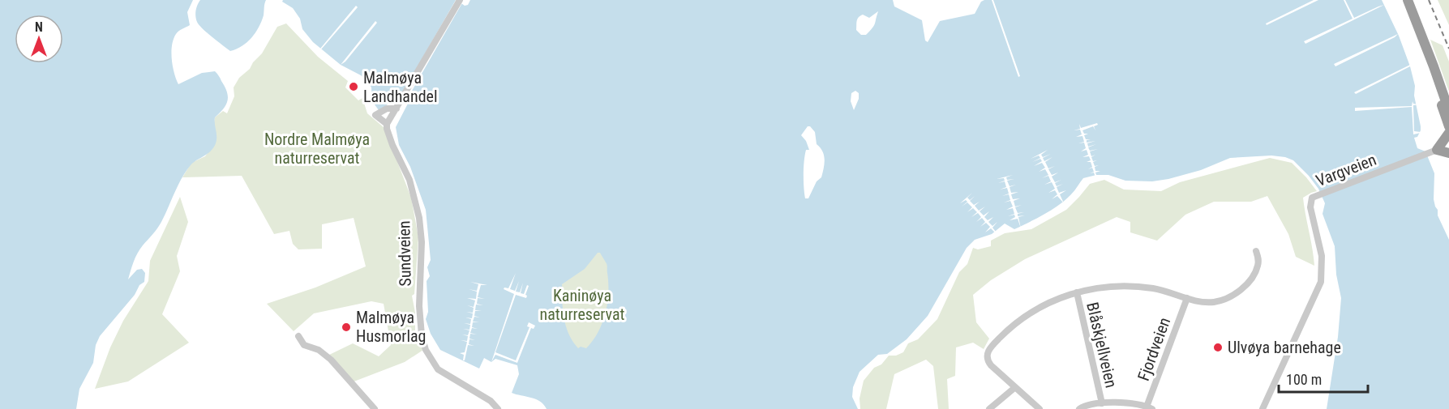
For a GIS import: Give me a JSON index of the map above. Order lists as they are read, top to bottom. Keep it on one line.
{"streets":{"street":["Vargveien","Sundveien","Blåskjellveien","Fjordveien"]},"parks":["Nordre Malmøya naturreservat","Kaninøya naturreservat"],"places":["Malmøya Landhandel","Malmøya Husmorlag","Ulvøya barnehage"],"scale_bar":"100 m","north":"top"}
